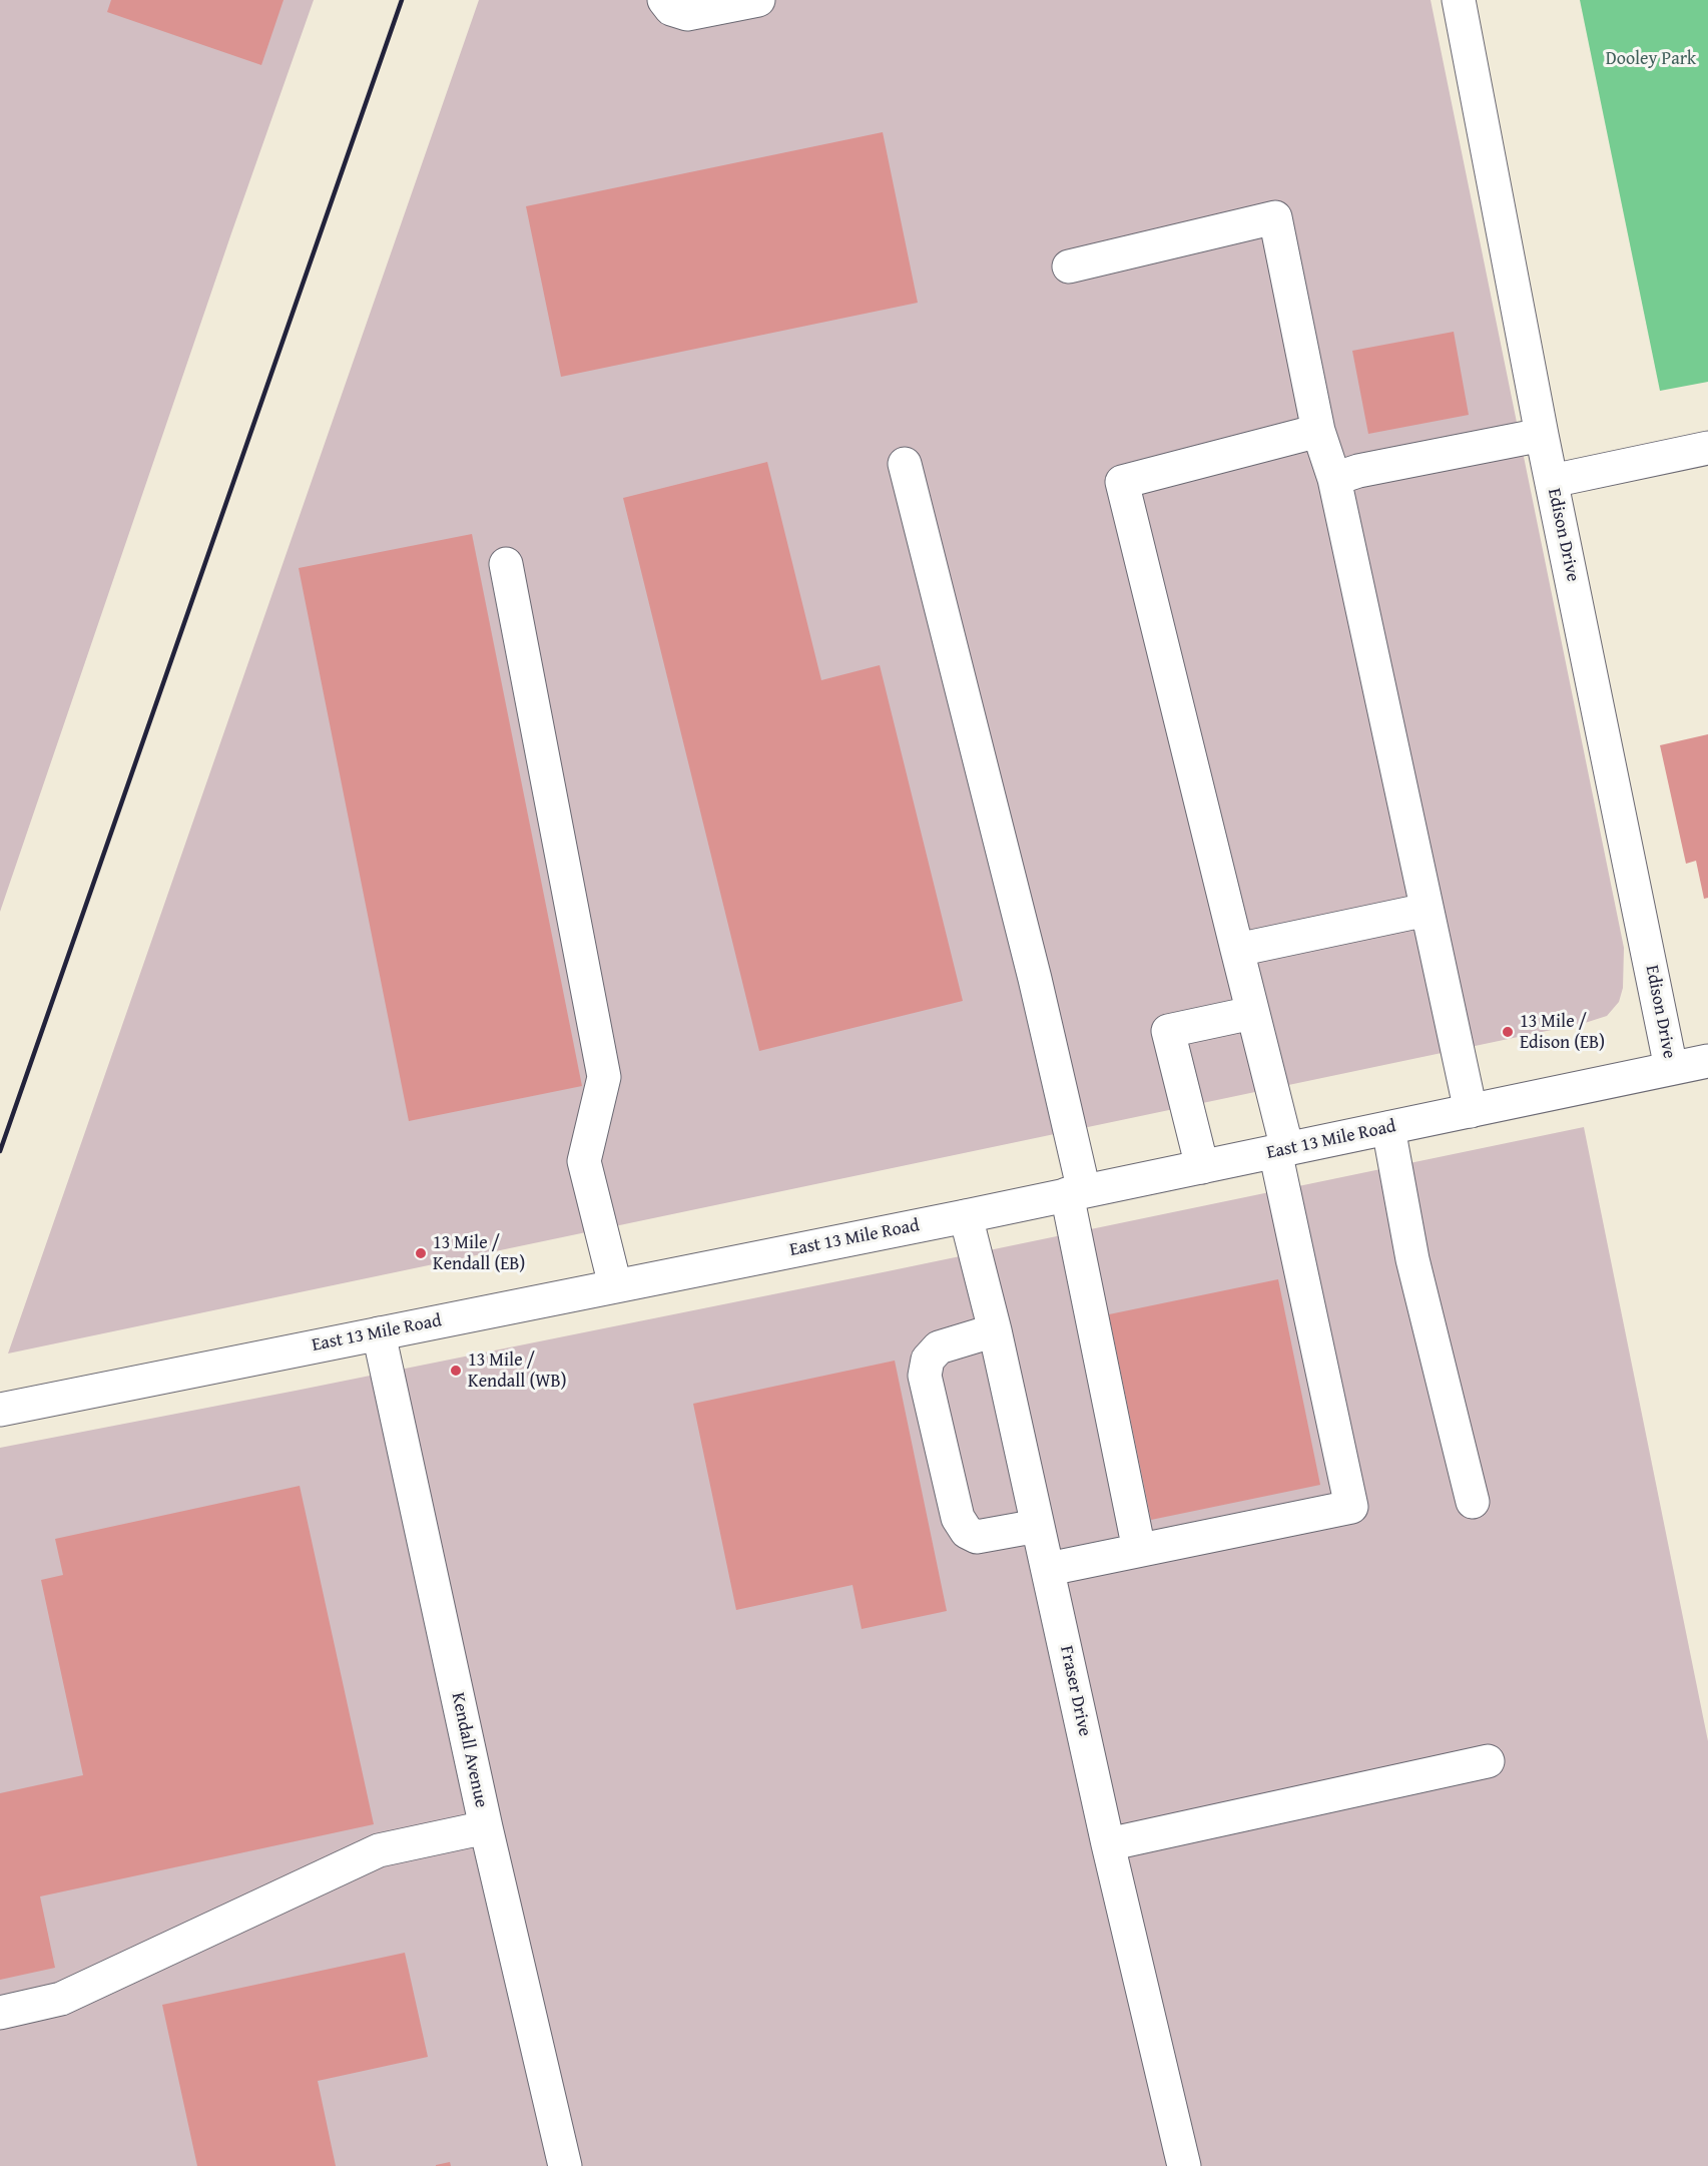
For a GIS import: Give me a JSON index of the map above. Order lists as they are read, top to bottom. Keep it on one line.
{"streets":{"street":["Edison Drive","East 13 Mile Road","Fraser Drive","Kendall Avenue"]},"crossings":[["Edison Drive","East 13 Mile Road"],["East 13 Mile Road","Fraser Drive"],["East 13 Mile Road","Kendall Avenue"]],"parks":["Dooley Park"],"places":["13 Mile / Edison (EB)","13 Mile / Kendall (EB)","13 Mile / Kendall (WB)"]}
